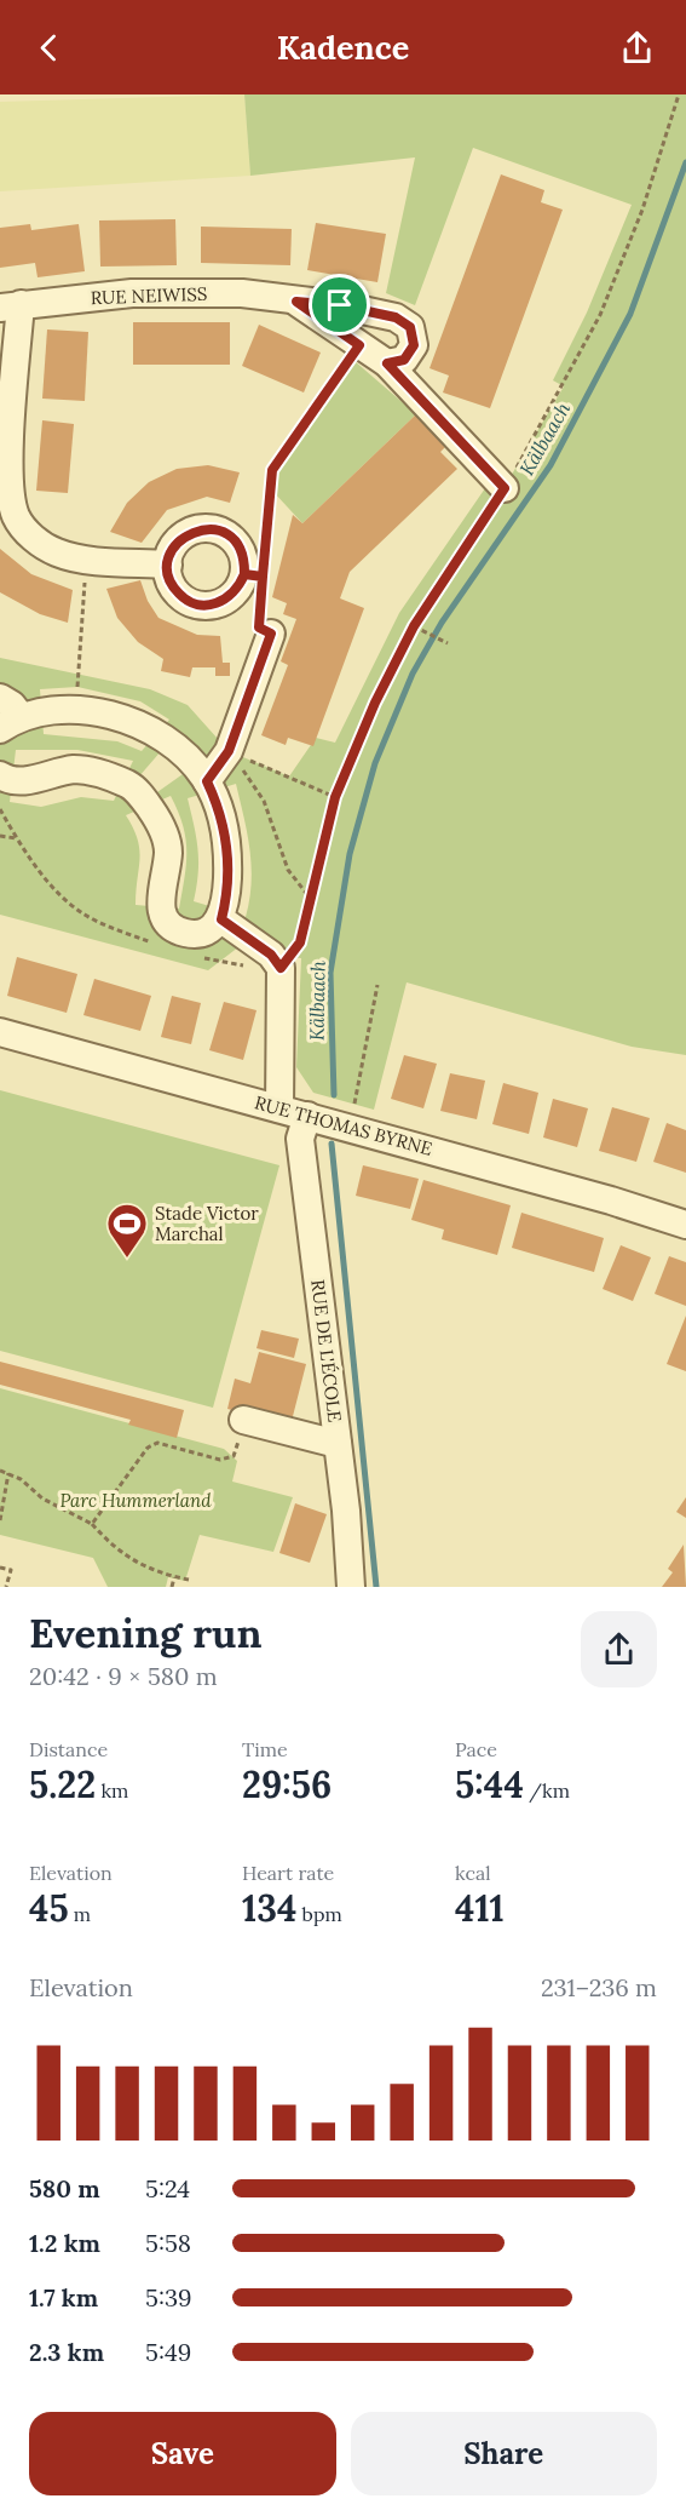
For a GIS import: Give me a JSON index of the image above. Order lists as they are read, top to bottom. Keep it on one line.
{"streets":{"street":["RUE NEIWISS","RUE THOMAS BYRNE","RUE DE L'ÉCOLE"]},"crossings":[["RUE THOMAS BYRNE","RUE DE L'ÉCOLE"]],"water":["Kälbaach"],"parks":["Parc Hummerland"],"places":{"sports":["Stade Victor Marchal"]},"page":{"header":"Kadence","heading":["Evening run","20:42 · 9 × 580 m"],"stats":[["Distance","5.22 km"],["Time","29:56"],["Pace","5:44 /km"],["Elevation","45 m"],["Heart rate","134 bpm"],["kcal","411"]],"chart":["Elevation","231–236 m"],"list":[{"name":"580 m","note":"5:24"},{"name":"1.2 km","note":"5:58"},{"name":"1.7 km","note":"5:39"},{"name":"2.3 km","note":"5:49"}],"buttons":["Save","Share"]}}
